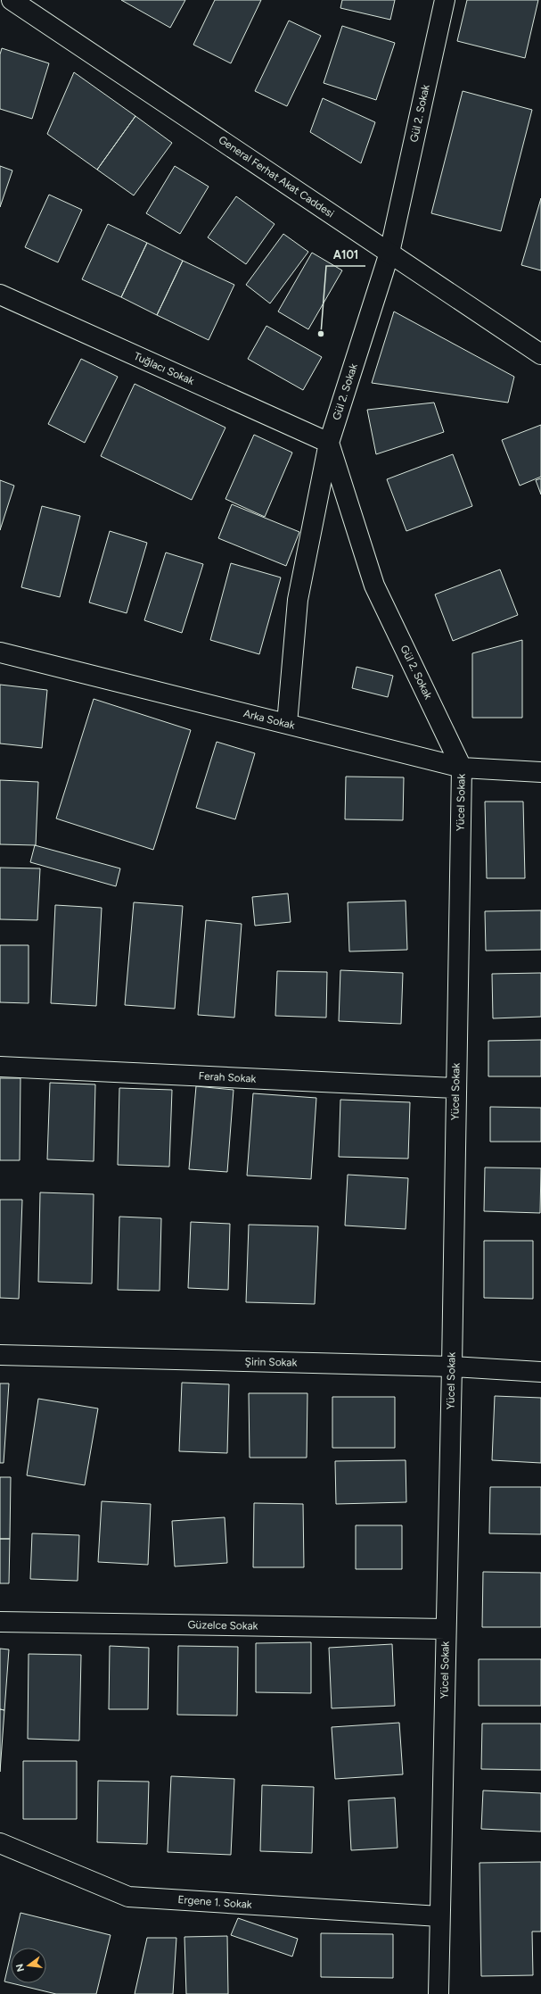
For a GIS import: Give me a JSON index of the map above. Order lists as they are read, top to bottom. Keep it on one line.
{"streets":{"street":["Gül 2. Sokak","General Ferhat Akat Caddesi","Tuğlacı Sokak","Arka Sokak","Yücel Sokak","Ferah Sokak","Şirin Sokak","Güzelce Sokak","Ergene 1. Sokak"]},"crossings":[["Gül 2. Sokak","General Ferhat Akat Caddesi"],["Gül 2. Sokak","Tuğlacı Sokak"],["Gül 2. Sokak","Arka Sokak"],["Gül 2. Sokak","Yücel Sokak"],["Arka Sokak","Yücel Sokak"],["Yücel Sokak","Ferah Sokak"],["Yücel Sokak","Şirin Sokak"],["Yücel Sokak","Güzelce Sokak"],["Yücel Sokak","Ergene 1. Sokak"]],"places":["A101"],"north":"left"}
